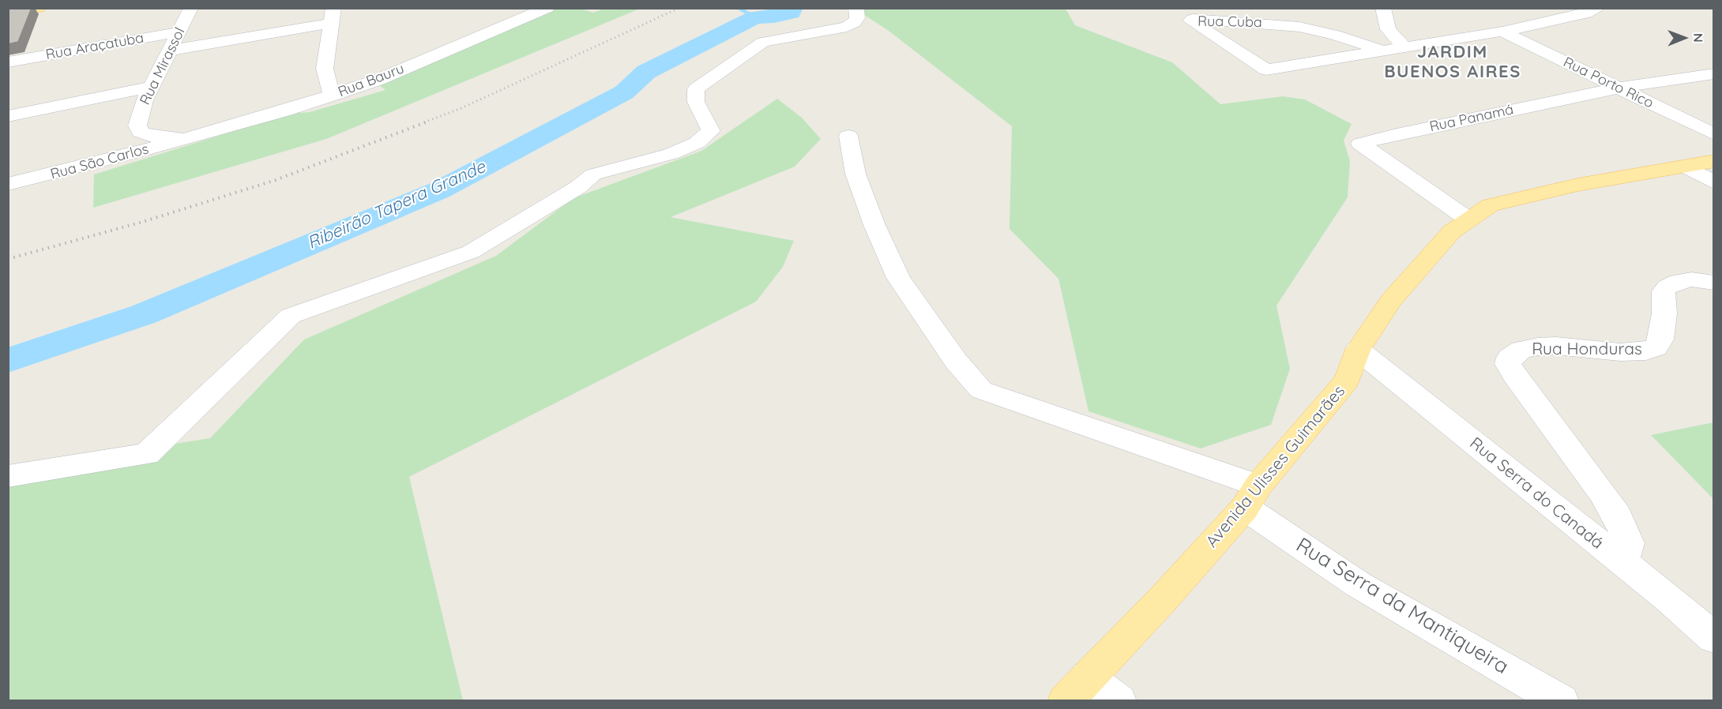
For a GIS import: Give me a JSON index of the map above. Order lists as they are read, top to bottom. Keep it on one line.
{"streets":{"main road":["Avenida Ulisses Guimarães"],"street":["Rua Cuba","Rua Araçatuba","Rua Mirassol","Rua Bauru","Rua Porto Rico","Rua Panamá","Rua São Carlos","Rua Honduras","Rua Serra do Canadá","Rua Serra da Mantiqueira"]},"crossings":[["Rua Araçatuba","Rua Mirassol"],["Rua Mirassol","Rua Bauru"],["Rua Mirassol","Rua São Carlos"],["Rua Bauru","Rua São Carlos"],["Rua Porto Rico","Rua Panamá"],["Rua Panamá","Avenida Ulisses Guimarães"],["Rua Honduras","Rua Serra do Canadá"],["Avenida Ulisses Guimarães","Rua Serra do Canadá"],["Avenida Ulisses Guimarães","Rua Serra da Mantiqueira"]],"districts":["JARDIM BUENOS AIRES"],"water":["Ribeirão Tapera Grande"],"north":"right"}
